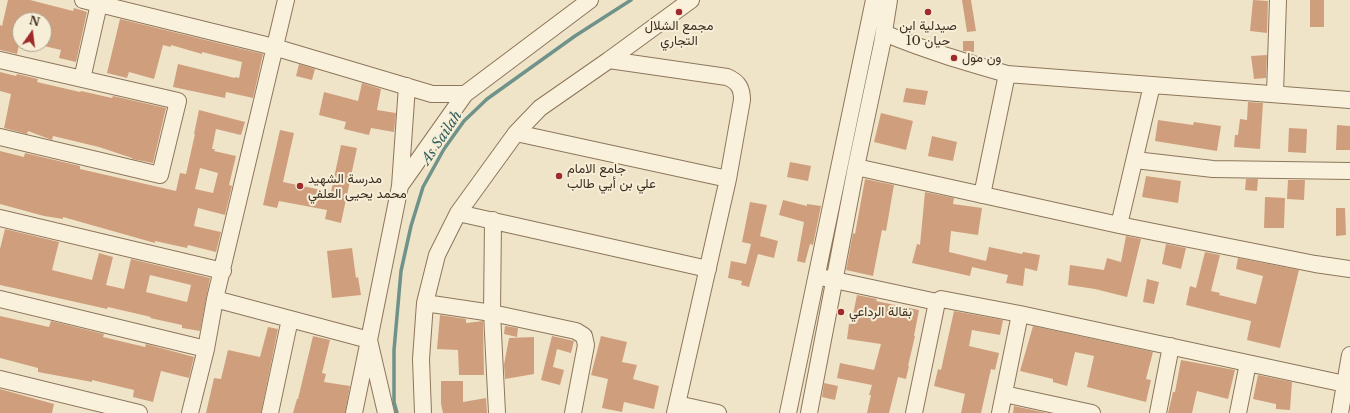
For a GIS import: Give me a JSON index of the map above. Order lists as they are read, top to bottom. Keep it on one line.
{"water":["As Sailah"],"places":["مجمع الشلال التجاري","صيدلية ابن حيان 10","ون مول","جامع الامام علي بن أيي طالب","مدرسة الشهيد محمد يحيى العلفي","بقالة الرداعي"],"north":"top"}
